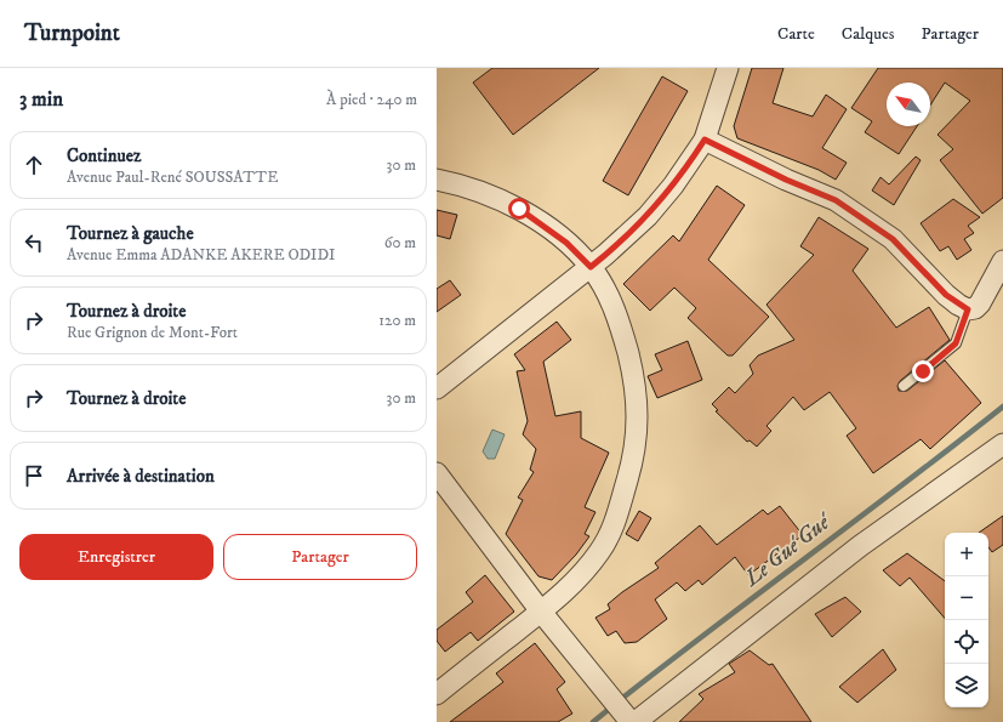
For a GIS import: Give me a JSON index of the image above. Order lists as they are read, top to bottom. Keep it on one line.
{"water":["Le Gué Gué"],"north":"top left","page":{"header":"Turnpoint","nav":["Carte","Calques","Partager"],"heading":["3 min","À pied · 240 m"],"list":[["Continuez","Avenue Paul-René SOUSSATTE","30 m"],["Tournez à gauche","Avenue Emma ADANKE AKERE ODIDI","60 m"],["Tournez à droite","Rue Grignon de Mont-Fort","120 m"],["Tournez à droite","30 m"],"Arrivée à destination"],"buttons":["Enregistrer","Partager"],"map_buttons":["+","−"]}}
